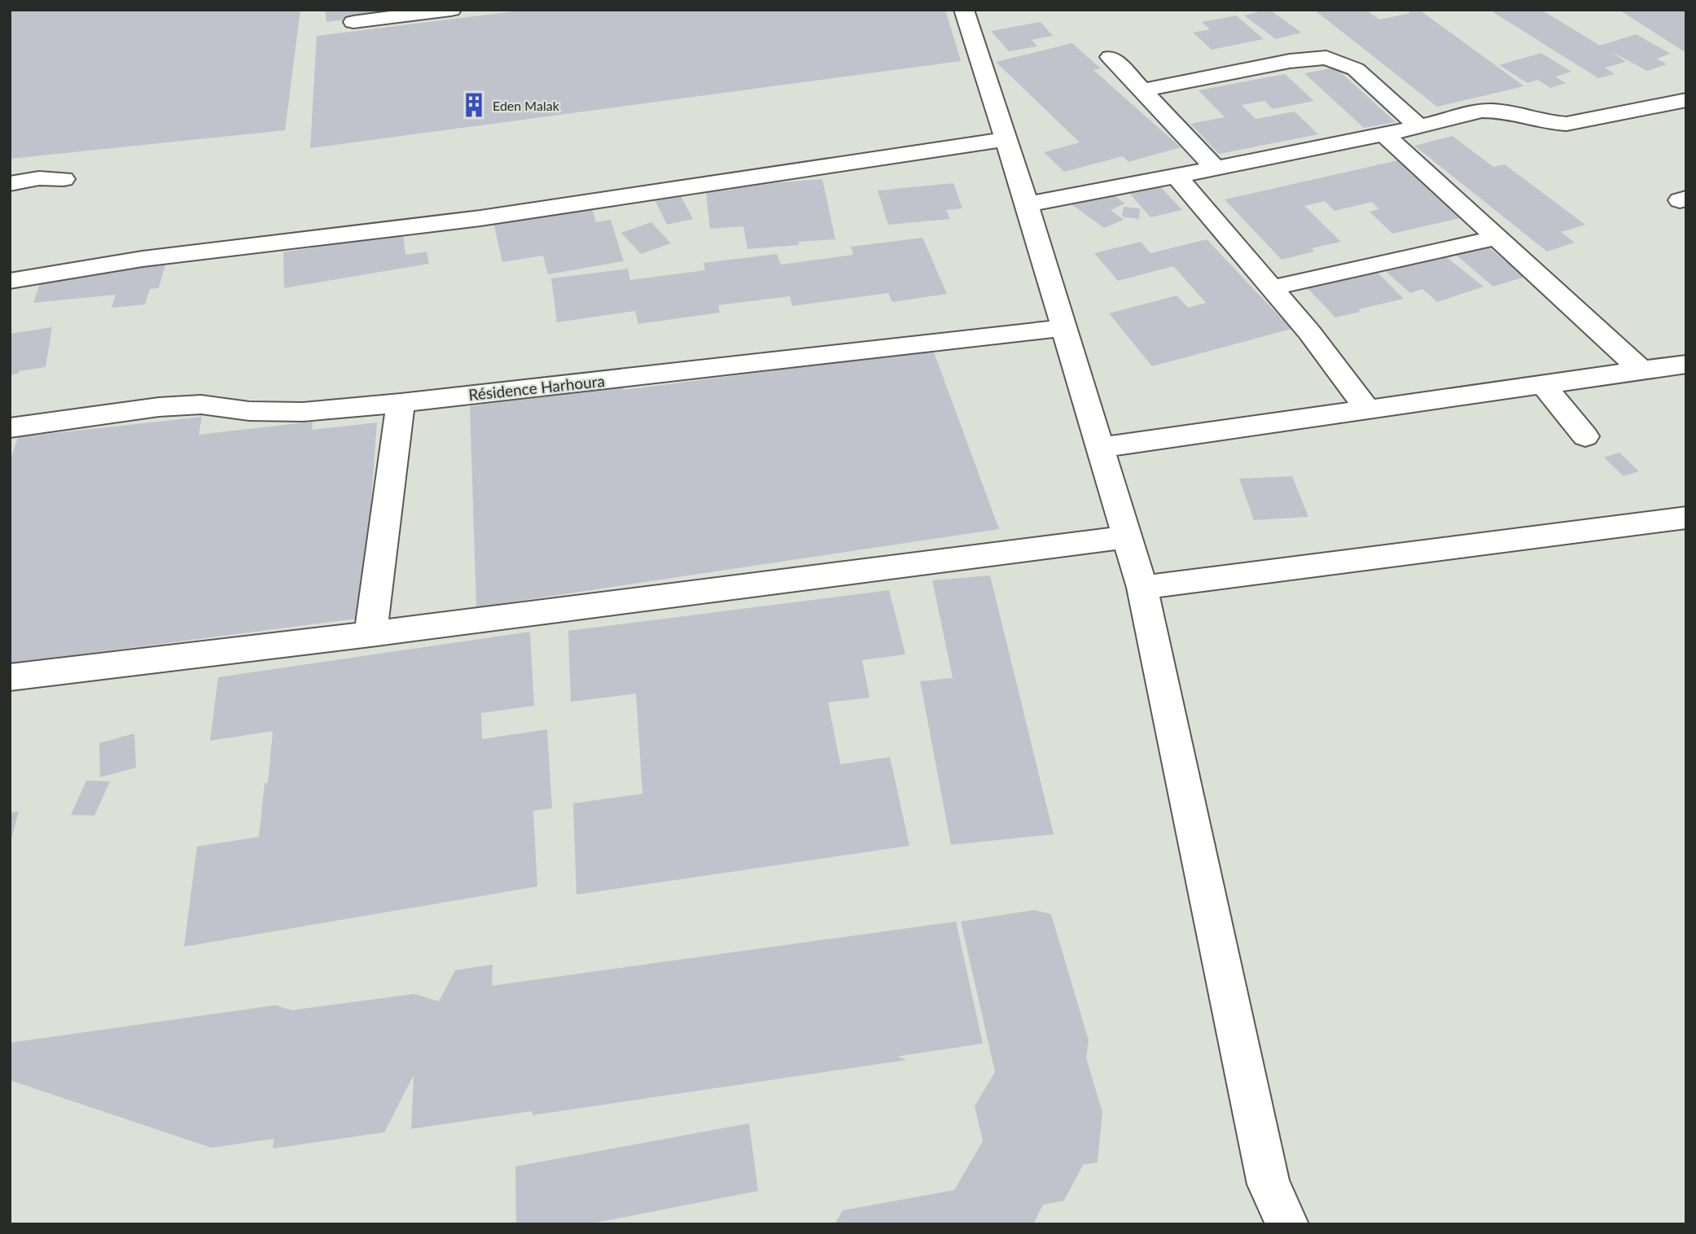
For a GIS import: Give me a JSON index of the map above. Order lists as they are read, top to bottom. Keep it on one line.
{"streets":{"street":["Résidence Harhoura"]},"places":{"building":["Eden Malak"]}}
